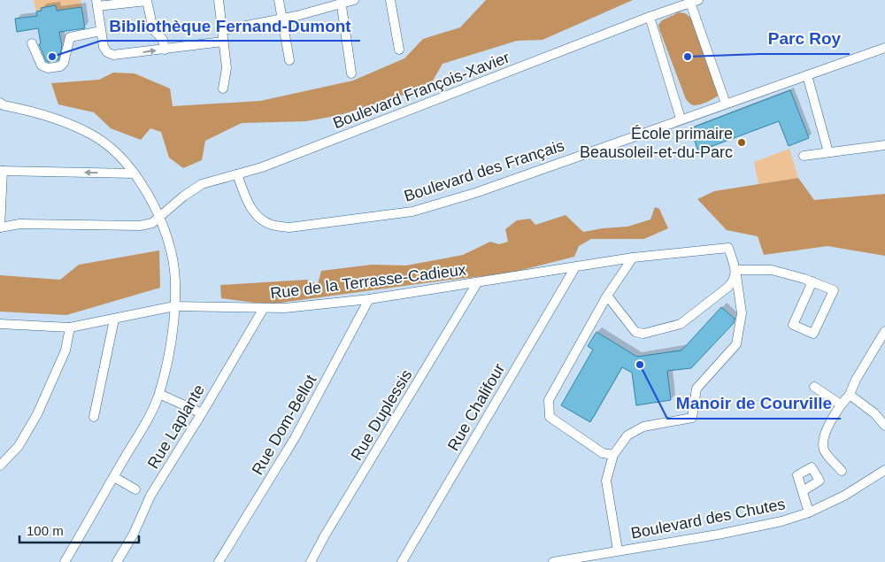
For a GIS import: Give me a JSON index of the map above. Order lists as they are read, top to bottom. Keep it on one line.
{"streets":{"street":["Boulevard François-Xavier","Boulevard des Français","Rue de la Terrasse-Cadieux","Rue Chalifour","Rue Duplessis","Rue Dom-Bellot","Rue Laplante","Boulevard des Chutes"]},"crossings":[["Boulevard François-Xavier","Boulevard des Français"],["Rue de la Terrasse-Cadieux","Rue Chalifour"],["Rue de la Terrasse-Cadieux","Rue Duplessis"],["Rue de la Terrasse-Cadieux","Rue Dom-Bellot"],["Rue de la Terrasse-Cadieux","Rue Laplante"]],"places":["Bibliothèque Fernand-Dumont","Parc Roy","École primaire Beausoleil-et-du-Parc","Manoir de Courville"],"scale_bar":"100 m"}
